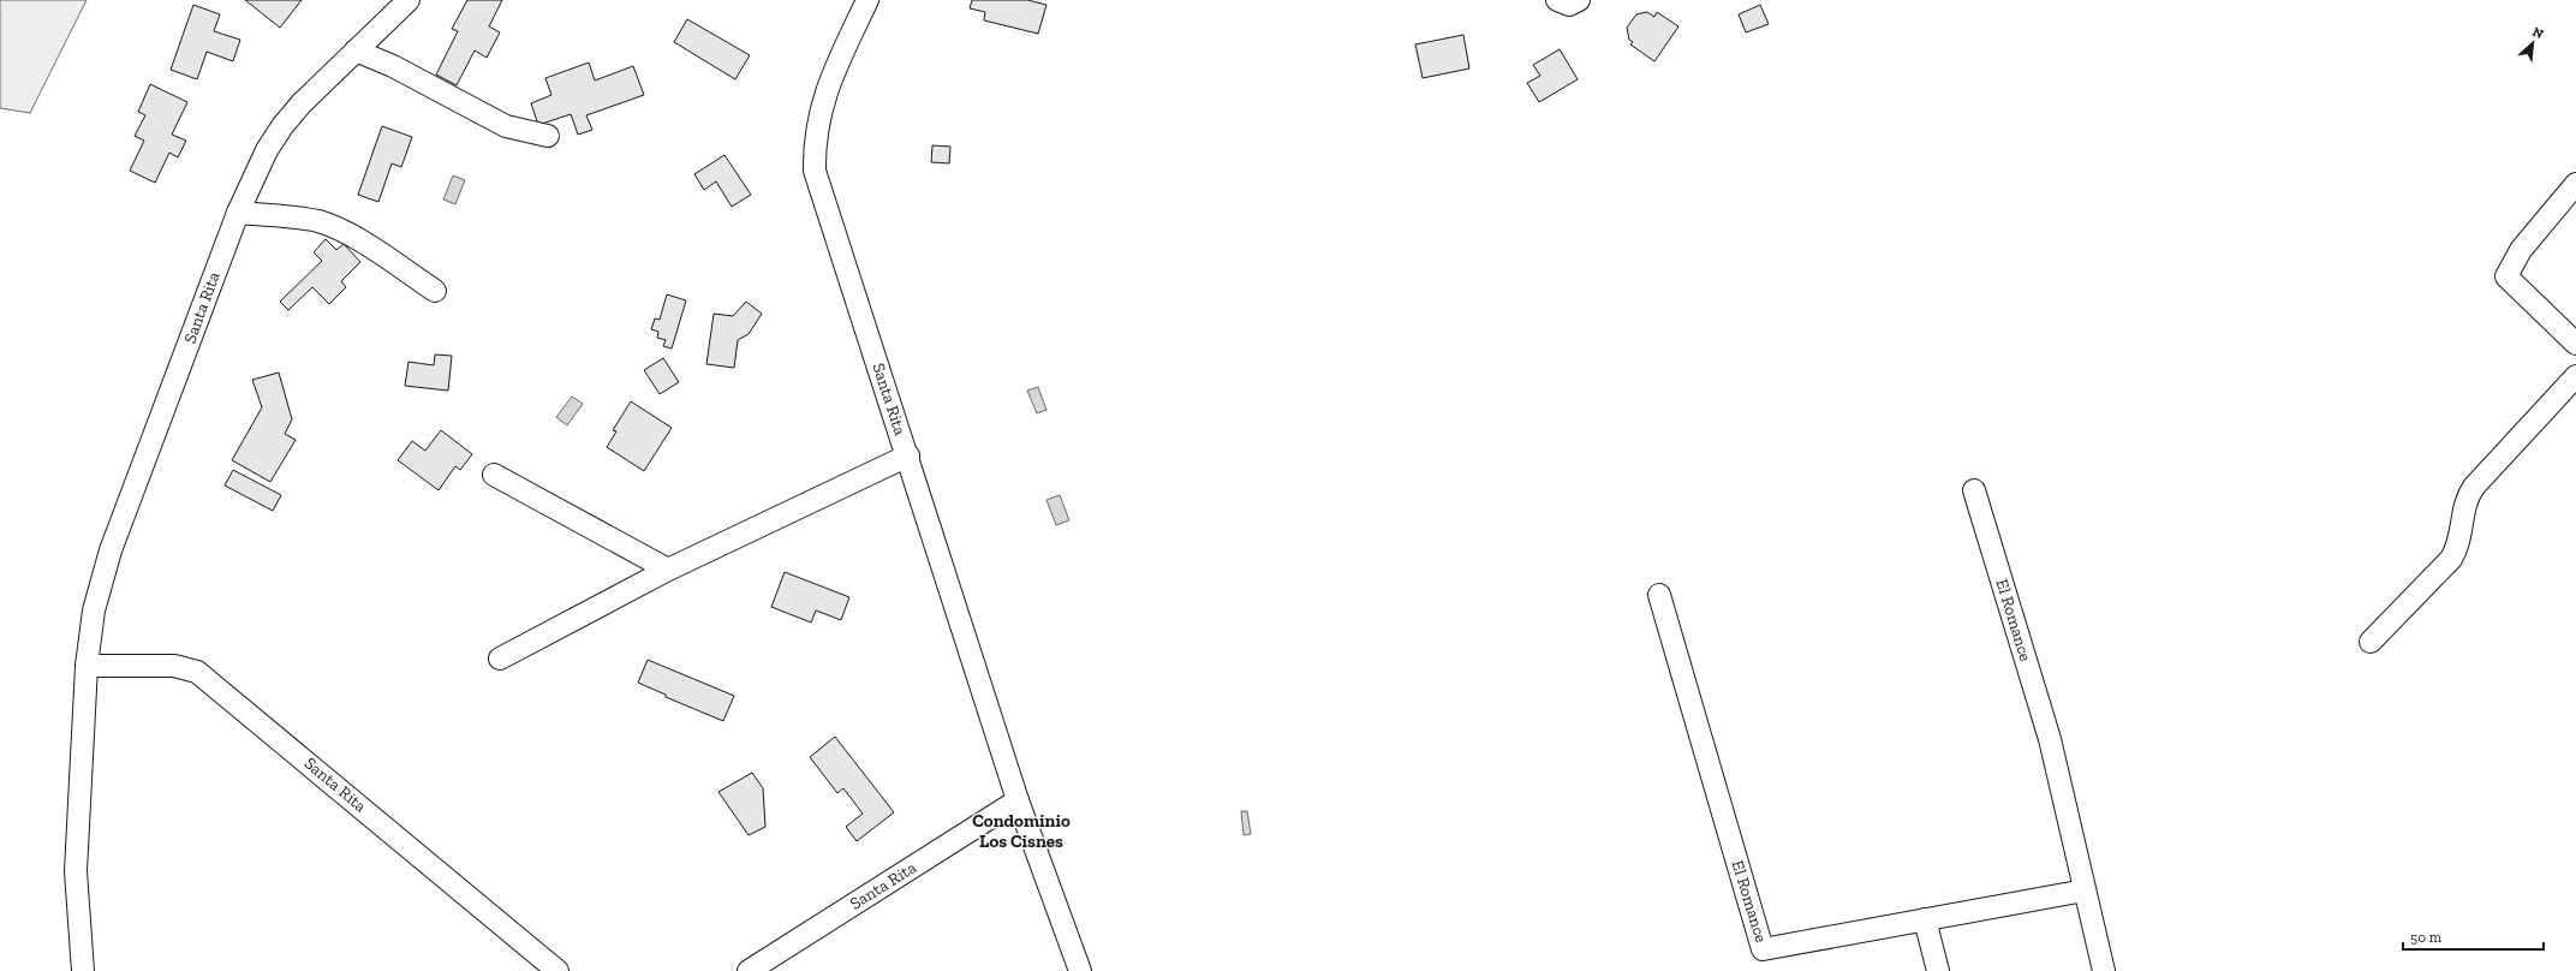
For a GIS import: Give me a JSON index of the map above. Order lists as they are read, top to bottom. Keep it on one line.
{"streets":{"street":["Santa Rita","El Romance"]},"districts":["Condominio Los Cisnes"],"scale_bar":"50 m","north":"top right"}
